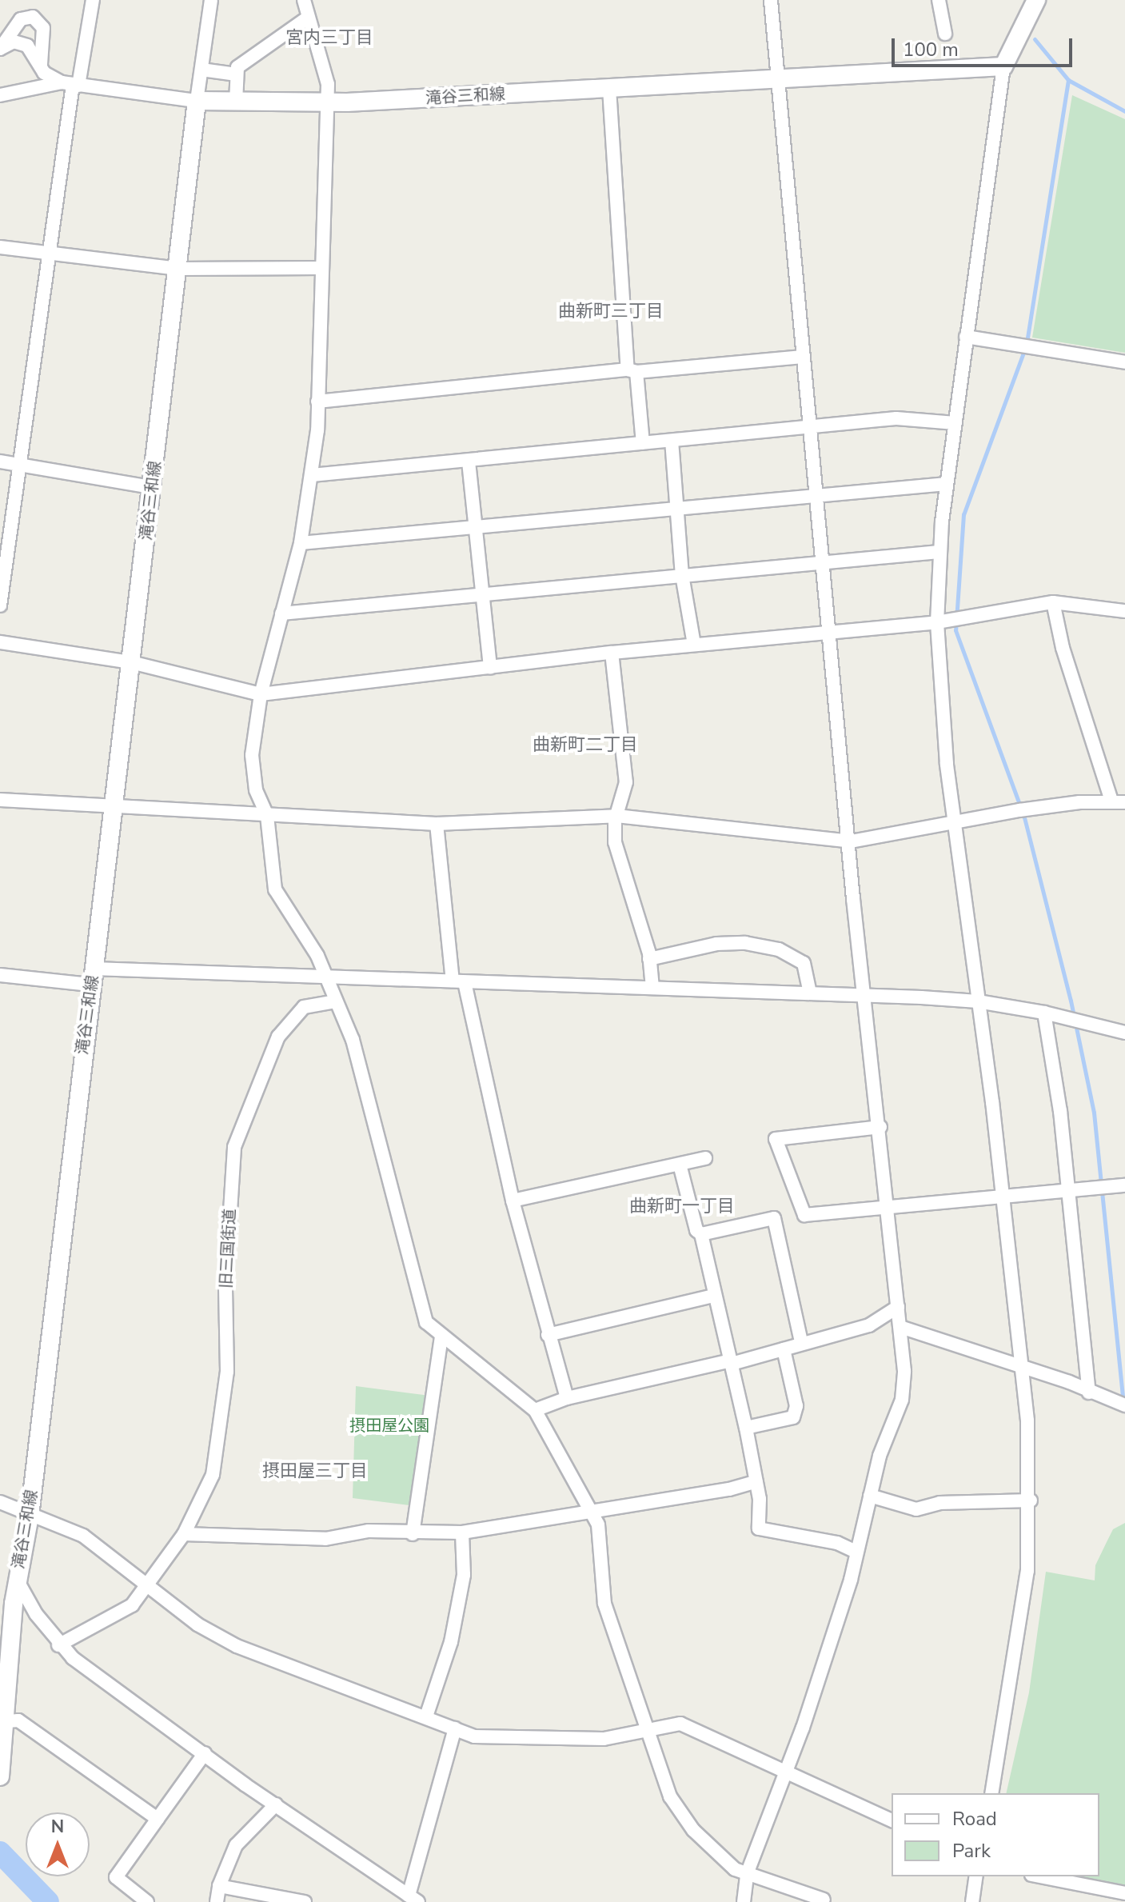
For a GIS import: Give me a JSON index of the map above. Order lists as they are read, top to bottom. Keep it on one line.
{"streets":{"main road":["滝谷三和線"],"street":["旧三国街道"]},"districts":["宮内三丁目","曲新町三丁目","曲新町二丁目","曲新町一丁目","摂田屋三丁目"],"parks":["摂田屋公園"],"legend":["Road","Park"],"scale_bar":"100 m","north":"top"}
